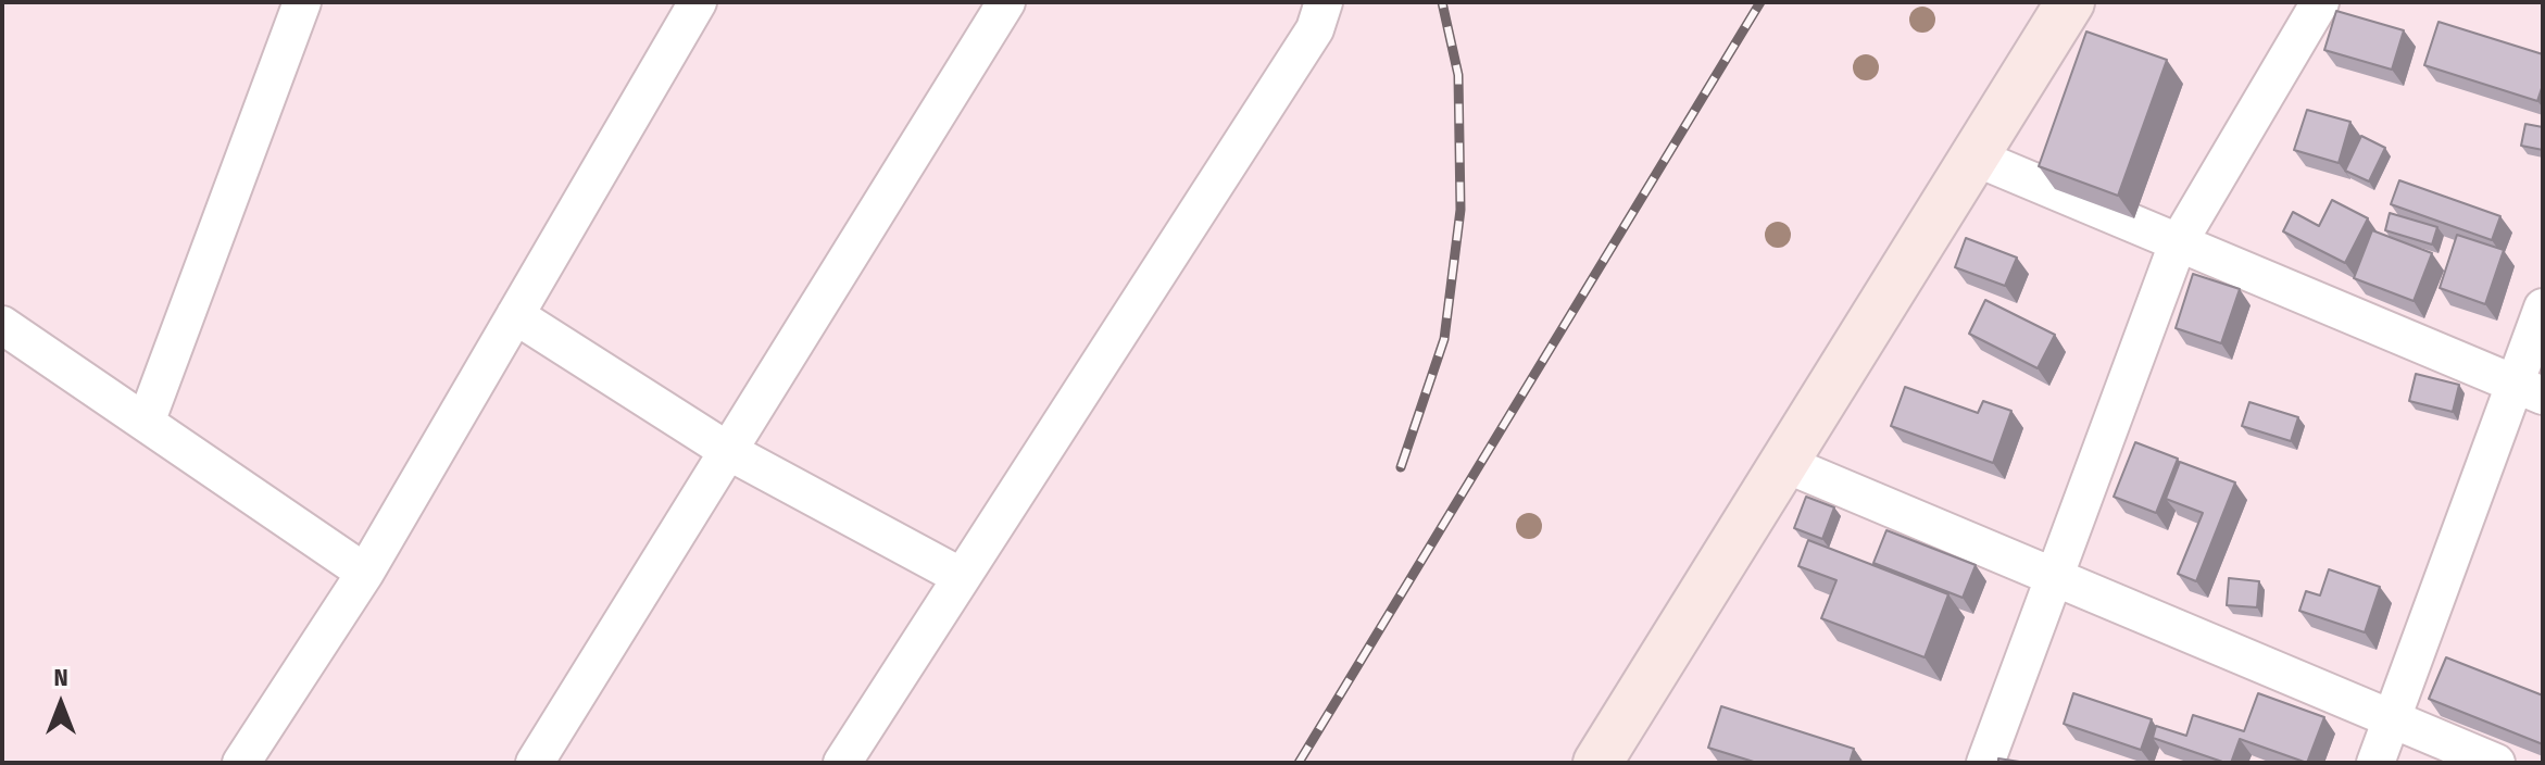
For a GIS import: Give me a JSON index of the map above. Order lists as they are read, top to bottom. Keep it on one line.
{"north":"top"}
